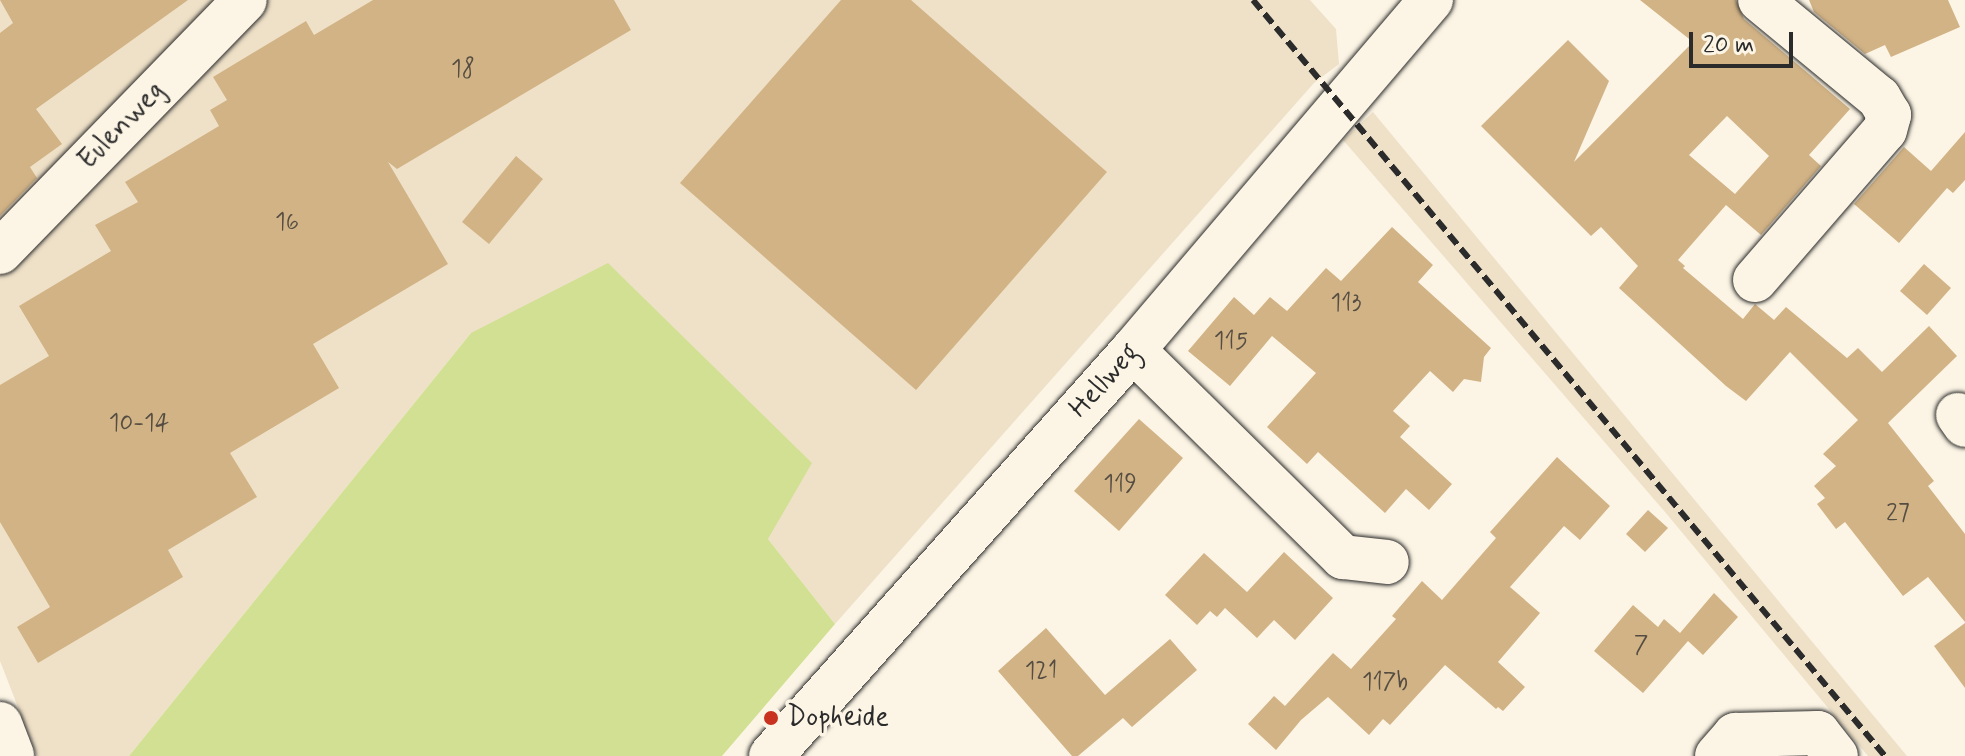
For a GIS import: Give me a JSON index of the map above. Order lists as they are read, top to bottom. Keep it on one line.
{"streets":{"street":["Eulenweg","Hellweg"]},"places":["Dopheide"],"house_numbers":["18","16","113","115","10-14","119","27","7","121","117b"],"scale_bar":"20 m"}
